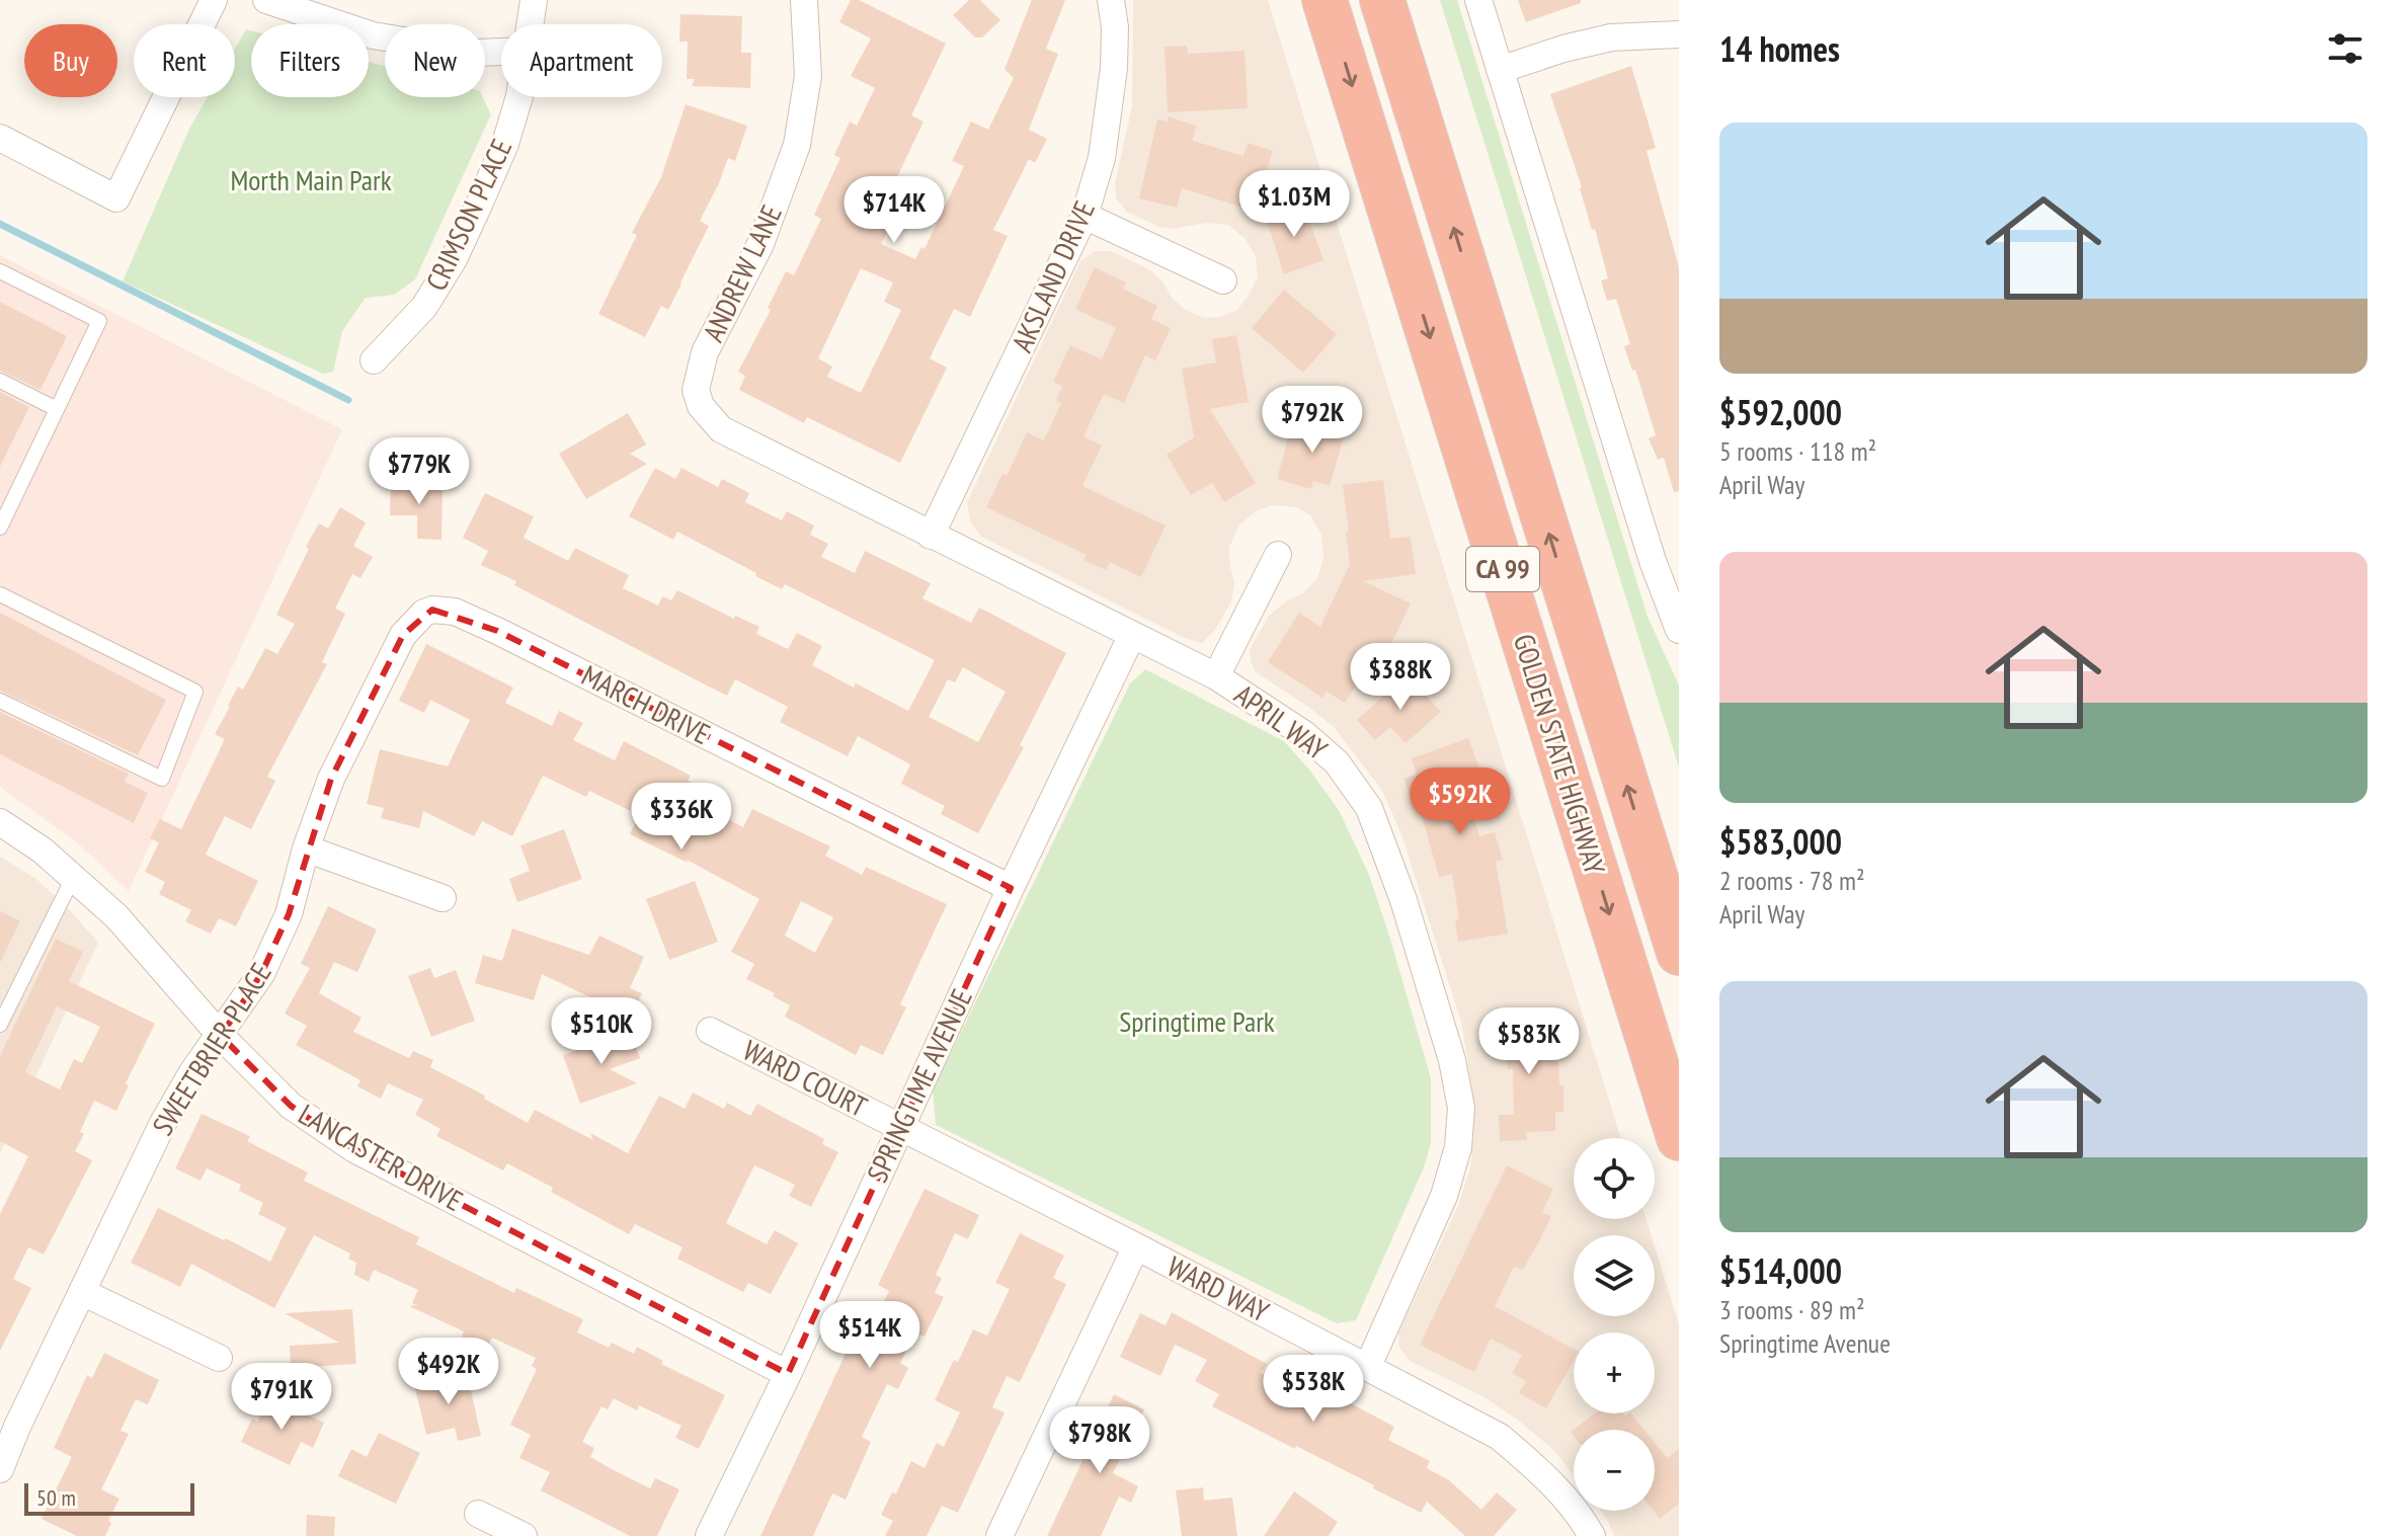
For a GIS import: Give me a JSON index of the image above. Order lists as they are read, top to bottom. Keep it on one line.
{"streets":{"highway":["CA 99","GOLDEN STATE HIGHWAY"],"street":["CRIMSON PLACE","ANDREW LANE","AKSLAND DRIVE","MARCH DRIVE","APRIL WAY","SWEETBRIER PLACE","WARD COURT","SPRINGTIME AVENUE","LANCASTER DRIVE","WARD WAY"]},"crossings":[["ANDREW LANE","APRIL WAY"],["AKSLAND DRIVE","APRIL WAY"],["MARCH DRIVE","SWEETBRIER PLACE"],["MARCH DRIVE","SPRINGTIME AVENUE"],["APRIL WAY","SPRINGTIME AVENUE"],["APRIL WAY","WARD WAY"],["SWEETBRIER PLACE","LANCASTER DRIVE"],["WARD COURT","SPRINGTIME AVENUE"],["WARD COURT","WARD WAY"],["SPRINGTIME AVENUE","LANCASTER DRIVE"],["SPRINGTIME AVENUE","WARD WAY"]],"parks":["Morth Main Park","Springtime Park"],"scale_bar":"50 m","page":{"heading":"14 homes","chip":["Buy","Rent","Filters","New","Apartment"],"list":[{"name":"$592,000","note":"5 rooms · 118 m² · April Way"},{"name":"$583,000","note":"2 rooms · 78 m² · April Way"},{"name":"$514,000","note":"3 rooms · 89 m² · Springtime Avenue"}],"price":["$1.03M","$714K","$792K","$779K","$388K","$592K","$336K","$510K","$583K","$514K","$492K","$538K","$791K","$798K"],"map_buttons":["+","−"],"scale":"50 m"}}
